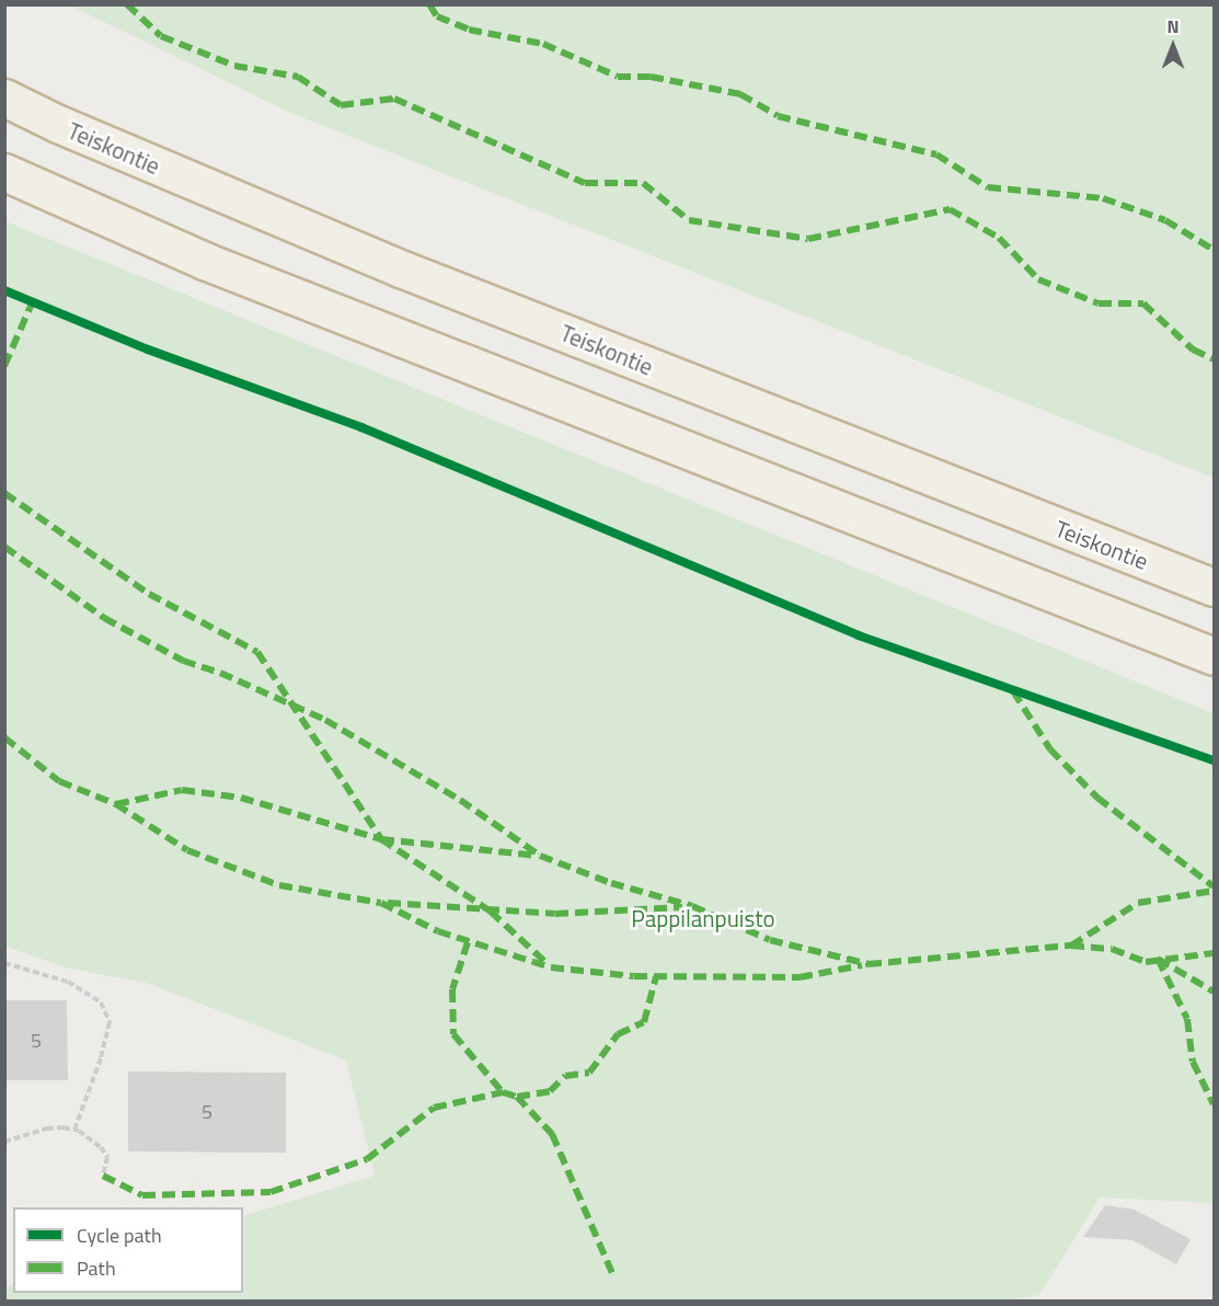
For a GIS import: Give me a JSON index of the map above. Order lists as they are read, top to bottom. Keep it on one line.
{"streets":{"highway":["Teiskontie"]},"parks":["Pappilanpuisto"],"house_numbers":["5","5"],"legend":["Cycle path","Path"],"north":"top"}
